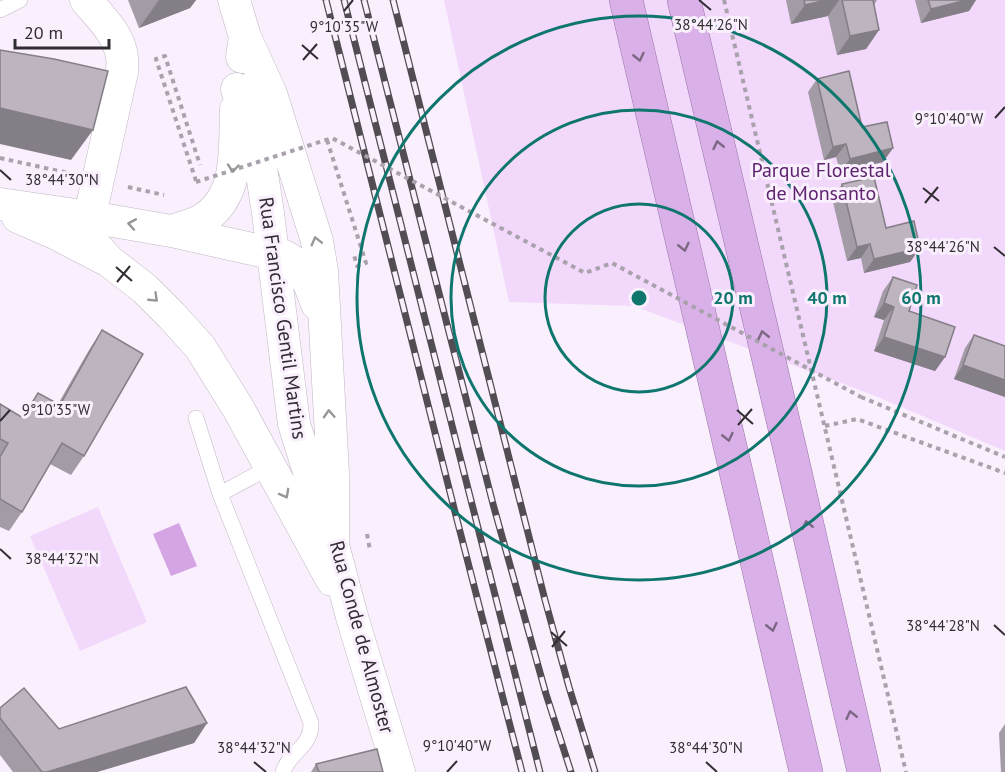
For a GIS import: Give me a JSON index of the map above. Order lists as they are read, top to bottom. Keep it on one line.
{"streets":{"street":["Rua Francisco Gentil Martins","Rua Conde de Almoster"]},"crossings":[["Rua Francisco Gentil Martins","Rua Conde de Almoster"]],"parks":["Parque Florestal de Monsanto"],"scale_bar":"20 m","coordinates":["38°44'26\"N","9°10'35\"W","9°10'40\"W","38°44'30\"N","38°44'32\"N","38°44'28\"N"],"rings":["20 m","40 m","60 m"]}
